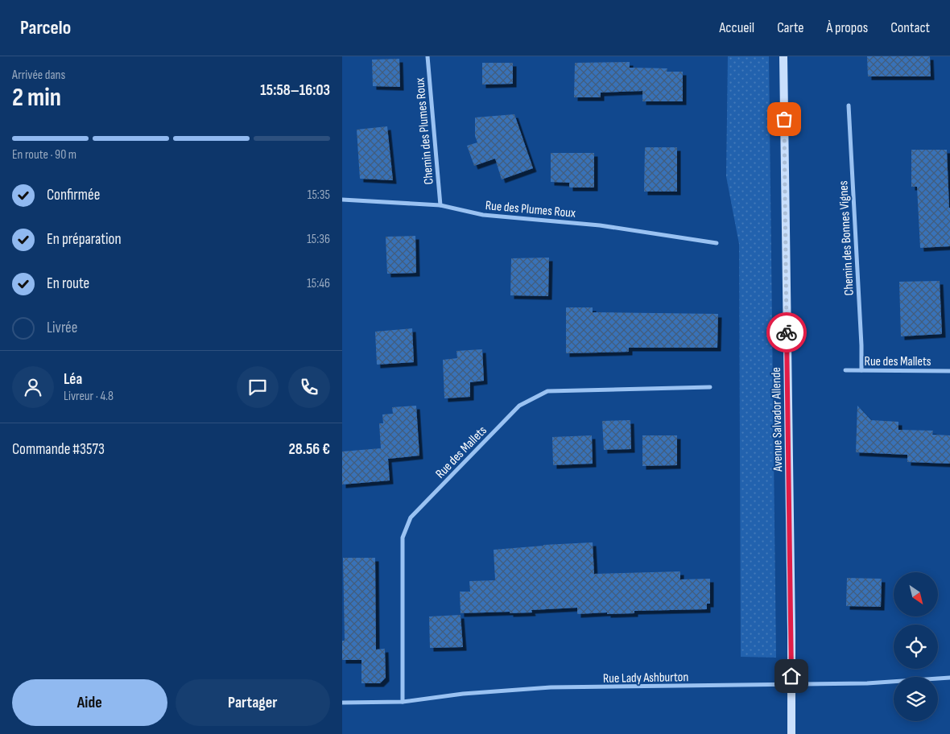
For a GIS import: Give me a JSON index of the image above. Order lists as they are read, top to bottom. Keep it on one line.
{"streets":{"street":["Chemin des Plumes Roux","Rue des Plumes Roux","Chemin des Bonnes Vignes","Rue des Mallets","Avenue Salvador Allende","Rue Lady Ashburton"]},"crossings":[["Chemin des Plumes Roux","Rue des Plumes Roux"],["Chemin des Bonnes Vignes","Rue des Mallets"],["Rue des Mallets","Rue Lady Ashburton"]],"north":"bottom right","page":{"header":"Parcelo","nav":["Accueil","Carte","À propos","Contact"],"heading":["2 min","Arrivée dans","15:58–16:03"],"panel":["Léa","Livreur · 4.8","Commande #3573","28.56 €"],"bar":"En route · 90 m","list":[["Confirmée","15:35"],["En préparation","15:36"],["En route","15:46"],"Livrée"],"buttons":["Aide","Partager"]}}
